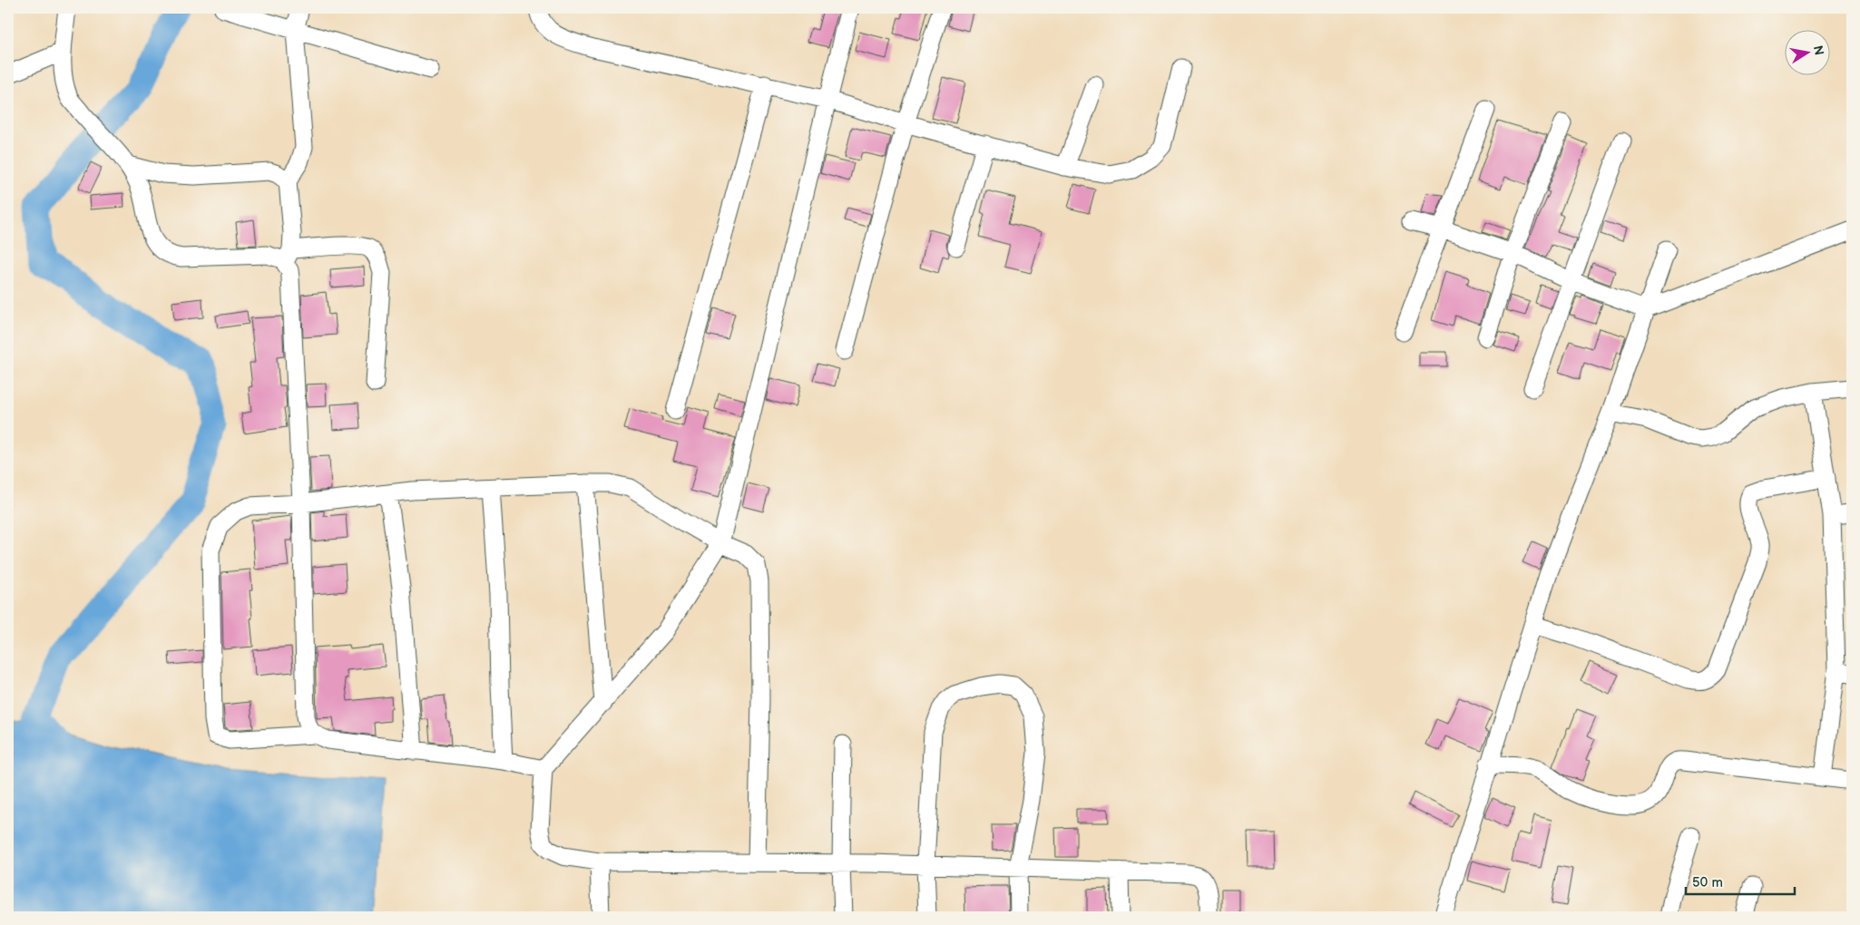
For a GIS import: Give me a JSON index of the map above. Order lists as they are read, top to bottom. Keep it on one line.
{"scale_bar":"50 m","north":"right"}
